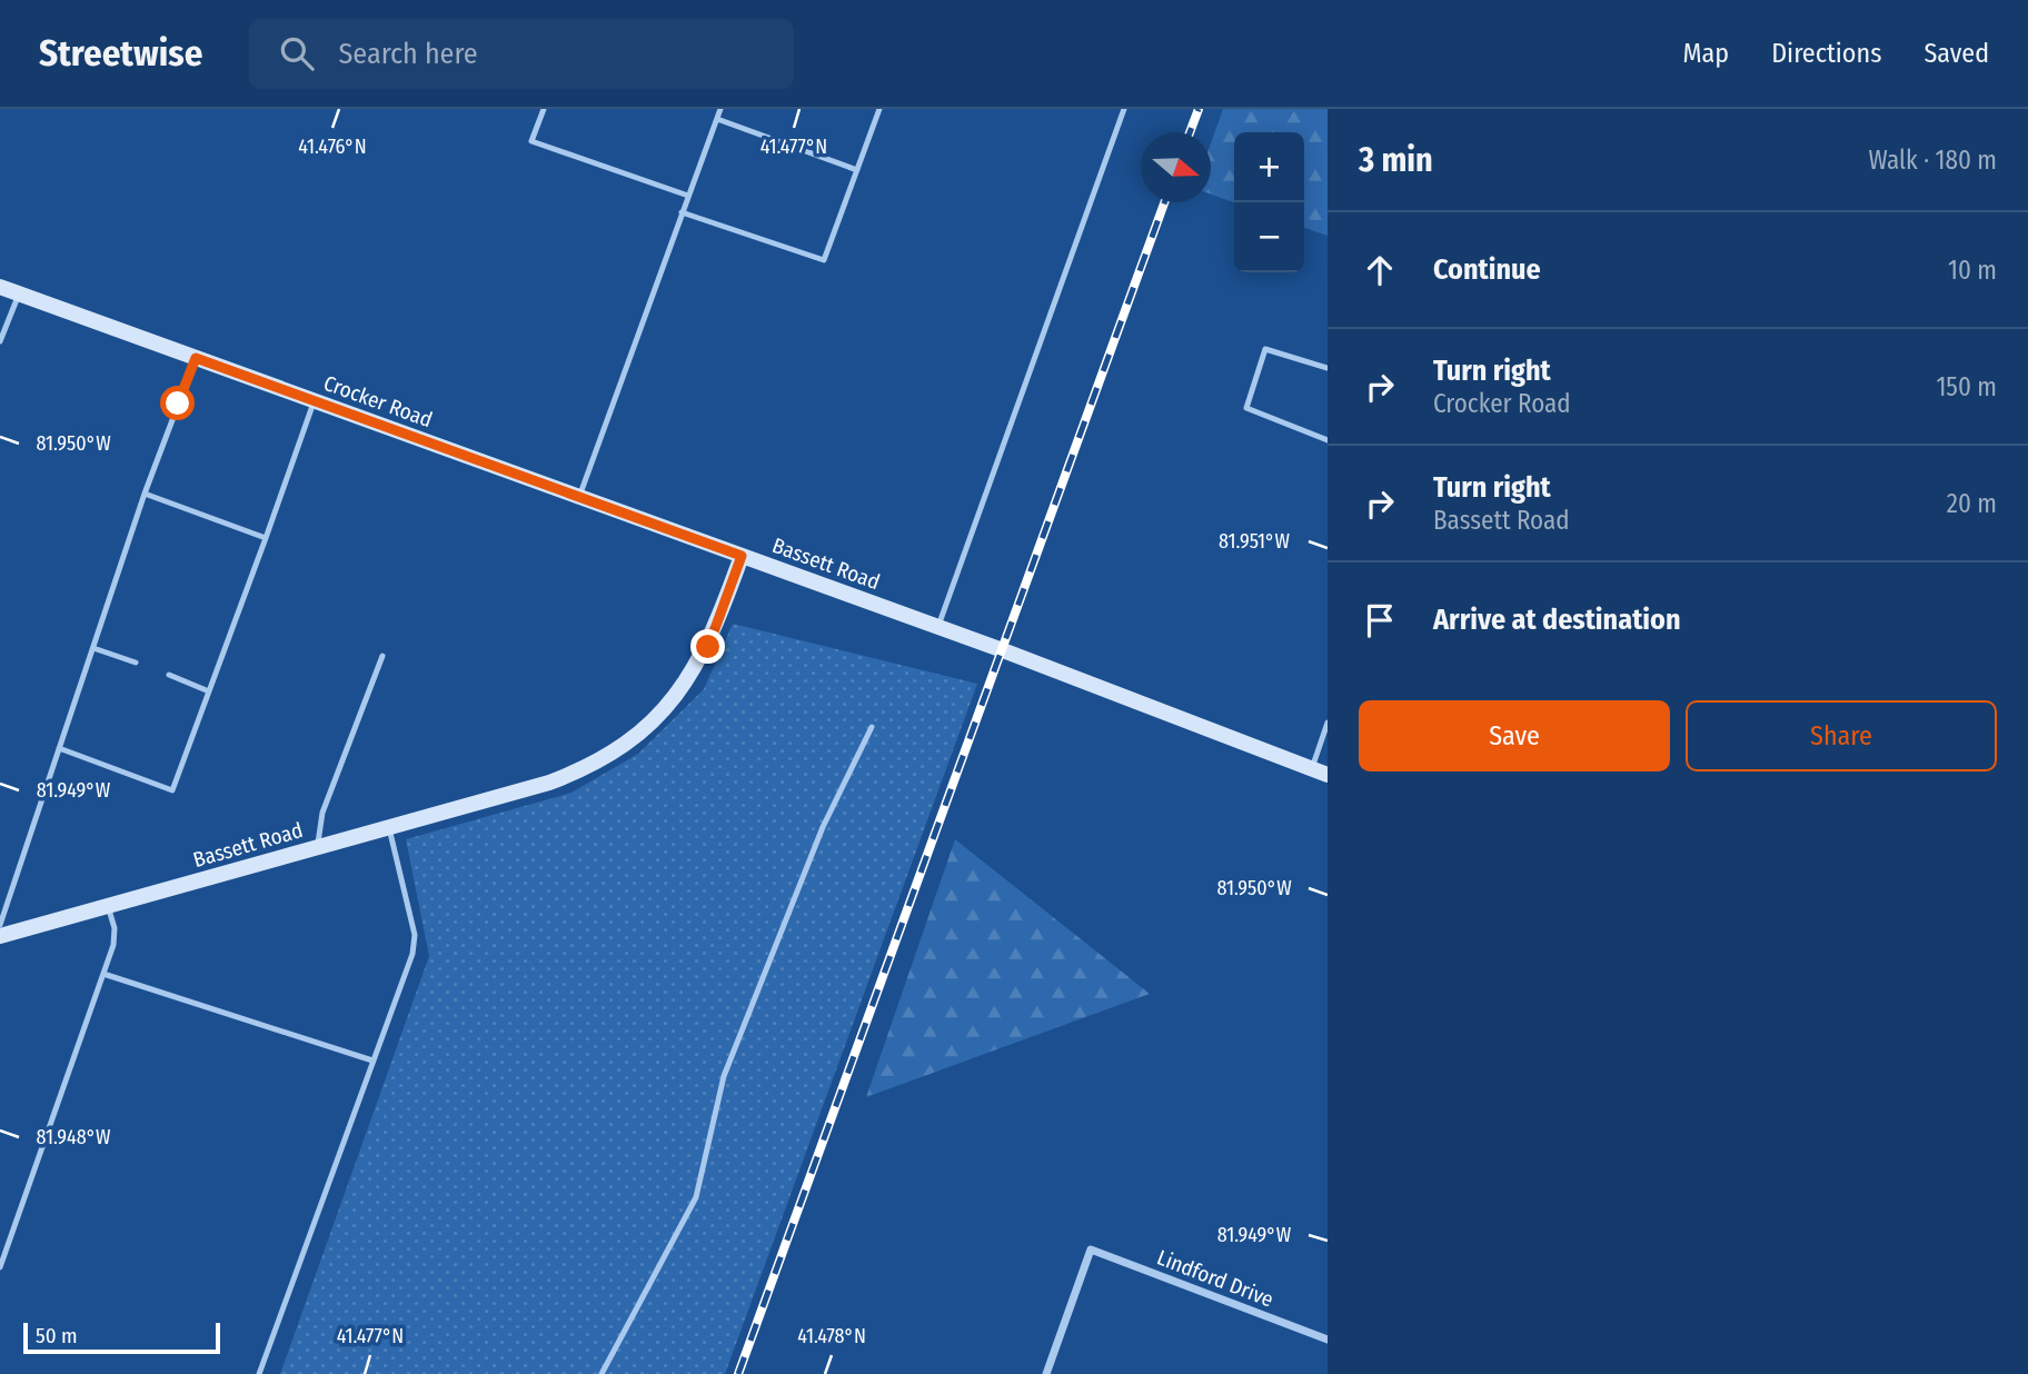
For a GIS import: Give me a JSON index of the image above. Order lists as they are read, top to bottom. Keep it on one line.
{"streets":{"main road":["Crocker Road","Bassett Road"],"street":["Lindford Drive"]},"crossings":[["Crocker Road","Bassett Road"]],"scale_bar":"50 m","north":"right","page":{"header":"Streetwise","search":"Search here","nav":["Map","Directions","Saved"],"heading":["3 min","Walk · 180 m"],"map_buttons":["+","−"],"list":[["Continue","10 m"],["Turn right","Crocker Road","150 m"],["Turn right","Bassett Road","20 m"],"Arrive at destination"],"buttons":["Save","Share"],"scale":"50 m"},"coordinates":["41.476°N","41.477°N","81.950°W","81.951°W","81.949°W","81.948°W","41.478°N"]}
